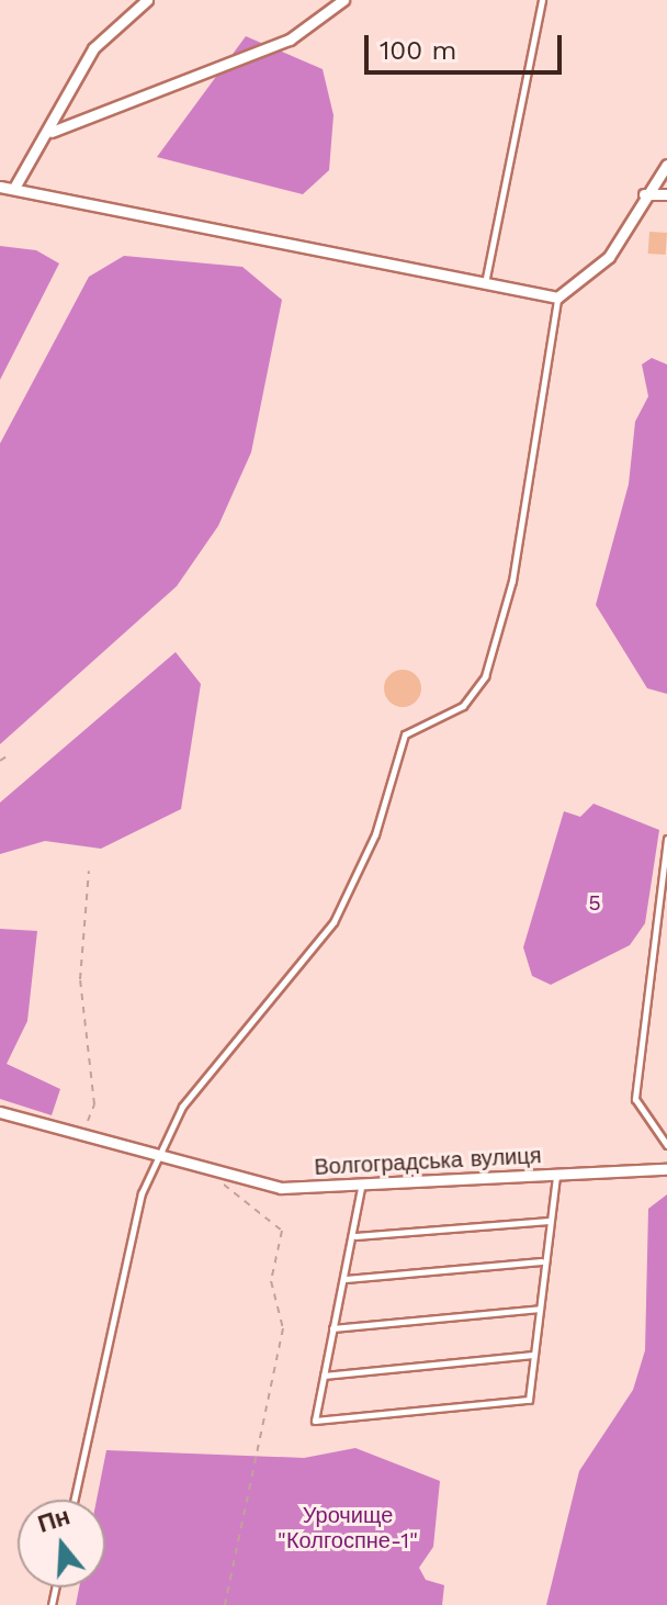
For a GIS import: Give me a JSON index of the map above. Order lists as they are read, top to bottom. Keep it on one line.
{"streets":{"street":["Волгоградська вулиця"]},"parks":["5","Урочище \"Колгоспне-1\""],"scale_bar":"100 m","north":"top"}
